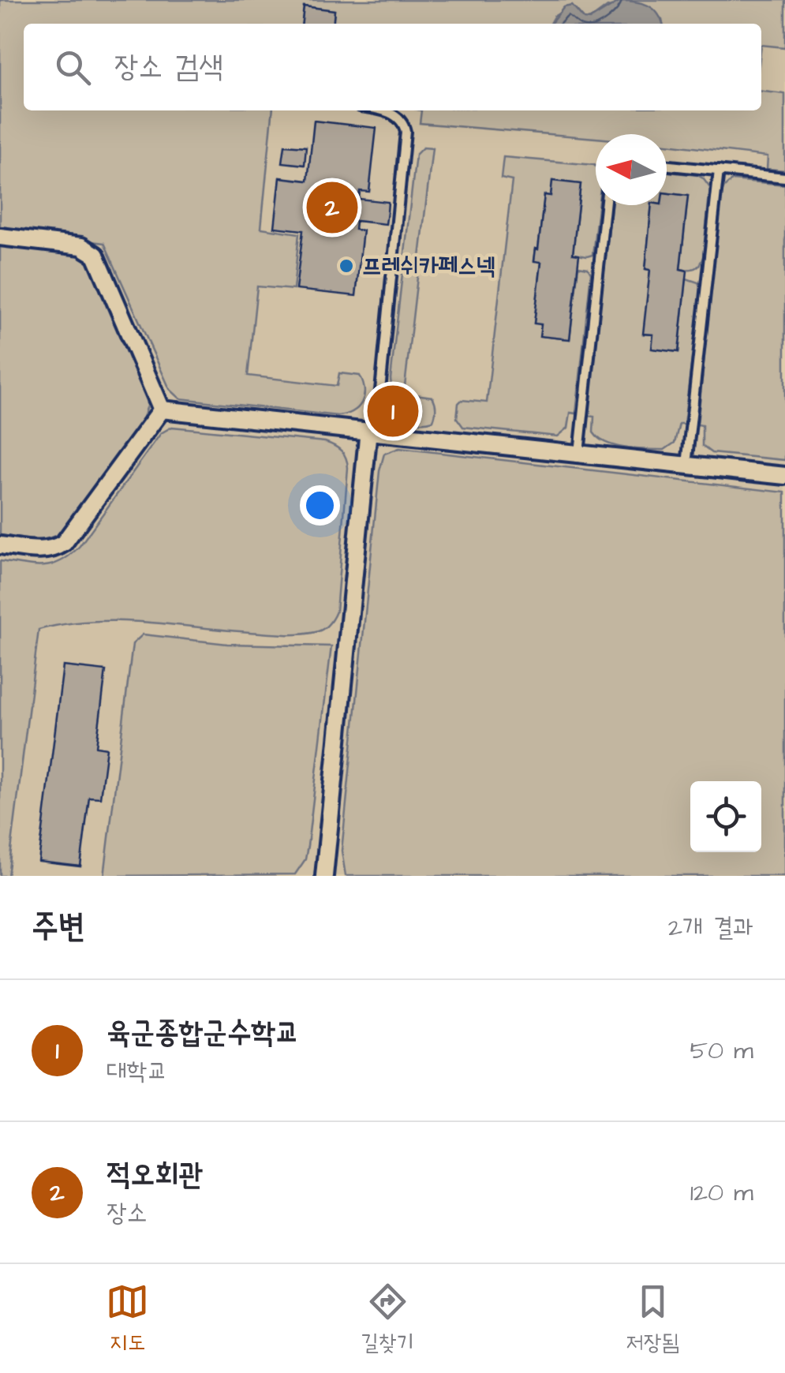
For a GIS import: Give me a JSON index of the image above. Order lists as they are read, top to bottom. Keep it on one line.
{"places":["프레쉬카페스넥"],"north":"left","page":{"search":"장소 검색","pins":["2","1"],"heading":["주변","2개 결과"],"list":[{"mark":"1","name":"육군종합군수학교","note":"대학교","value":"50 m"},{"mark":"2","name":"적오회관","note":"장소","value":"120 m"}],"nav":["지도","길찾기","저장됨"]}}
